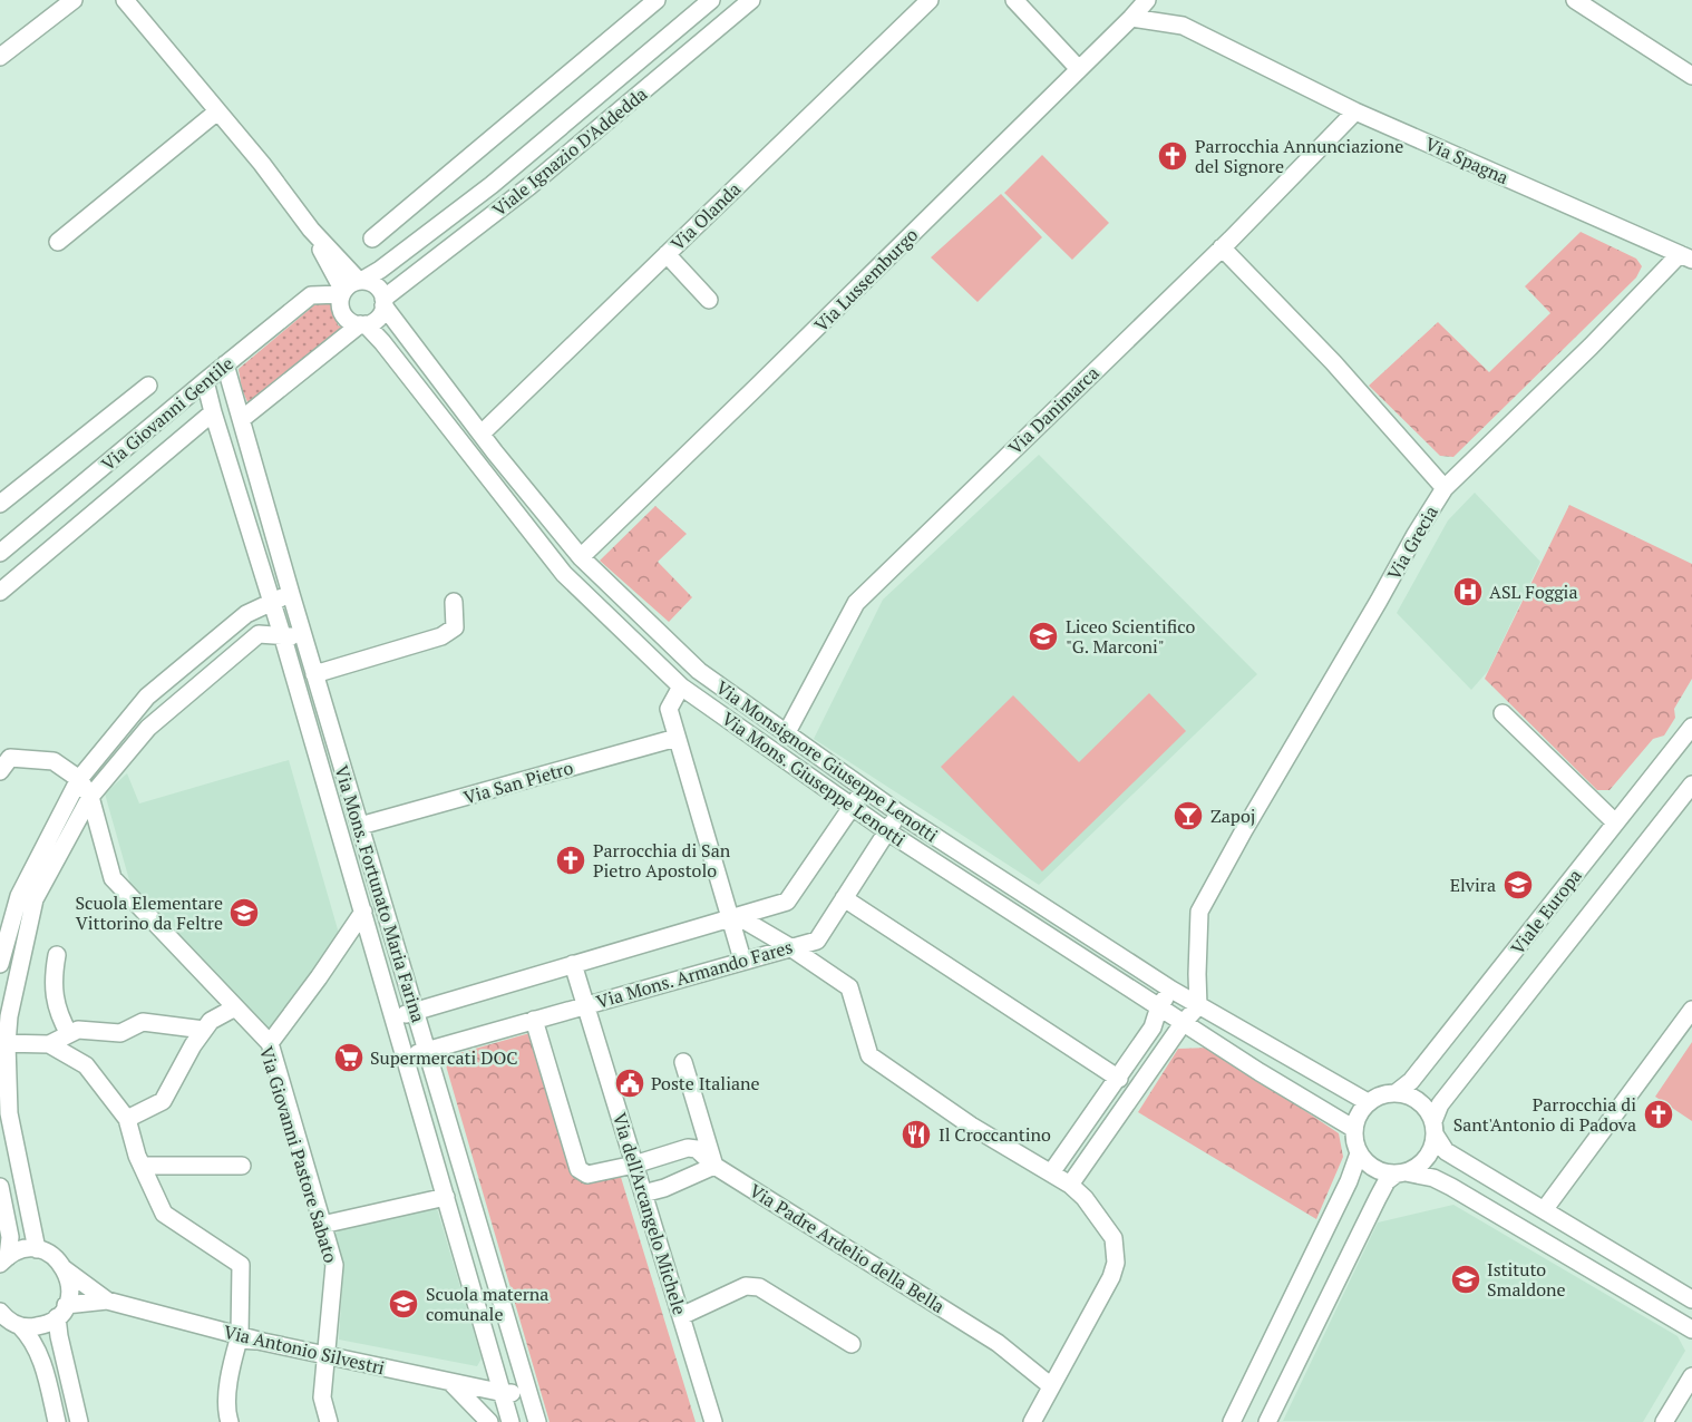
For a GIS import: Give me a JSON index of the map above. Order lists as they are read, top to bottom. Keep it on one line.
{"streets":{"street":["Viale Ignazio D'Addedda","Via Spagna","Via Olanda","Via Lussemburgo","Via Danimarca","Via Giovanni Gentile","Via Grecia","Via Monsignore Giuseppe Lenotti","Via Mons. Giuseppe Lenotti","Via San Pietro","Via Mons. Fortunato Maria Farina","Viale Europa","Via Mons. Armando Fares","Via Giovanni Pastore Sabato","Via dell'Arcangelo Michele","Via Padre Ardelio della Bella","Via Antonio Silvestri"]},"crossings":[["Viale Ignazio D'Addedda","Via Giovanni Gentile"],["Viale Ignazio D'Addedda","Via Monsignore Giuseppe Lenotti"],["Viale Ignazio D'Addedda","Via Mons. Giuseppe Lenotti"],["Via Spagna","Via Lussemburgo"],["Via Spagna","Via Danimarca"],["Via Spagna","Via Grecia"],["Via Olanda","Via Monsignore Giuseppe Lenotti"],["Via Lussemburgo","Via Monsignore Giuseppe Lenotti"],["Via Danimarca","Via Monsignore Giuseppe Lenotti"],["Via Giovanni Gentile","Via Monsignore Giuseppe Lenotti"],["Via Giovanni Gentile","Via Mons. Giuseppe Lenotti"],["Via Giovanni Gentile","Via Mons. Fortunato Maria Farina"],["Via Grecia","Via Monsignore Giuseppe Lenotti"],["Via Monsignore Giuseppe Lenotti","Via Mons. Giuseppe Lenotti"],["Via Monsignore Giuseppe Lenotti","Viale Europa"],["Via Monsignore Giuseppe Lenotti","Via Mons. Armando Fares"],["Via Mons. Giuseppe Lenotti","Viale Europa"],["Via Mons. Giuseppe Lenotti","Via Mons. Armando Fares"],["Via San Pietro","Via Mons. Fortunato Maria Farina"],["Via Mons. Fortunato Maria Farina","Via Mons. Armando Fares"],["Via Mons. Fortunato Maria Farina","Via Antonio Silvestri"],["Via Mons. Armando Fares","Via dell'Arcangelo Michele"],["Via Giovanni Pastore Sabato","Via Antonio Silvestri"],["Via dell'Arcangelo Michele","Via Padre Ardelio della Bella"]],"places":{"church":["Parrocchia Annunciazione del Signore","Parrocchia di San Pietro Apostolo","Parrocchia di Sant'Antonio di Padova"],"hospital":["ASL Foggia"],"school or university":["Liceo Scientifico \"G. Marconi\"","Elvira","Scuola Elementare Vittorino da Feltre","Istituto Smaldone","Scuola materna comunale"],"bar":["Zapoj"],"supermarket":["Supermercati DOC"],"public building":["Poste Italiane"],"restaurant":["Il Croccantino"]}}
